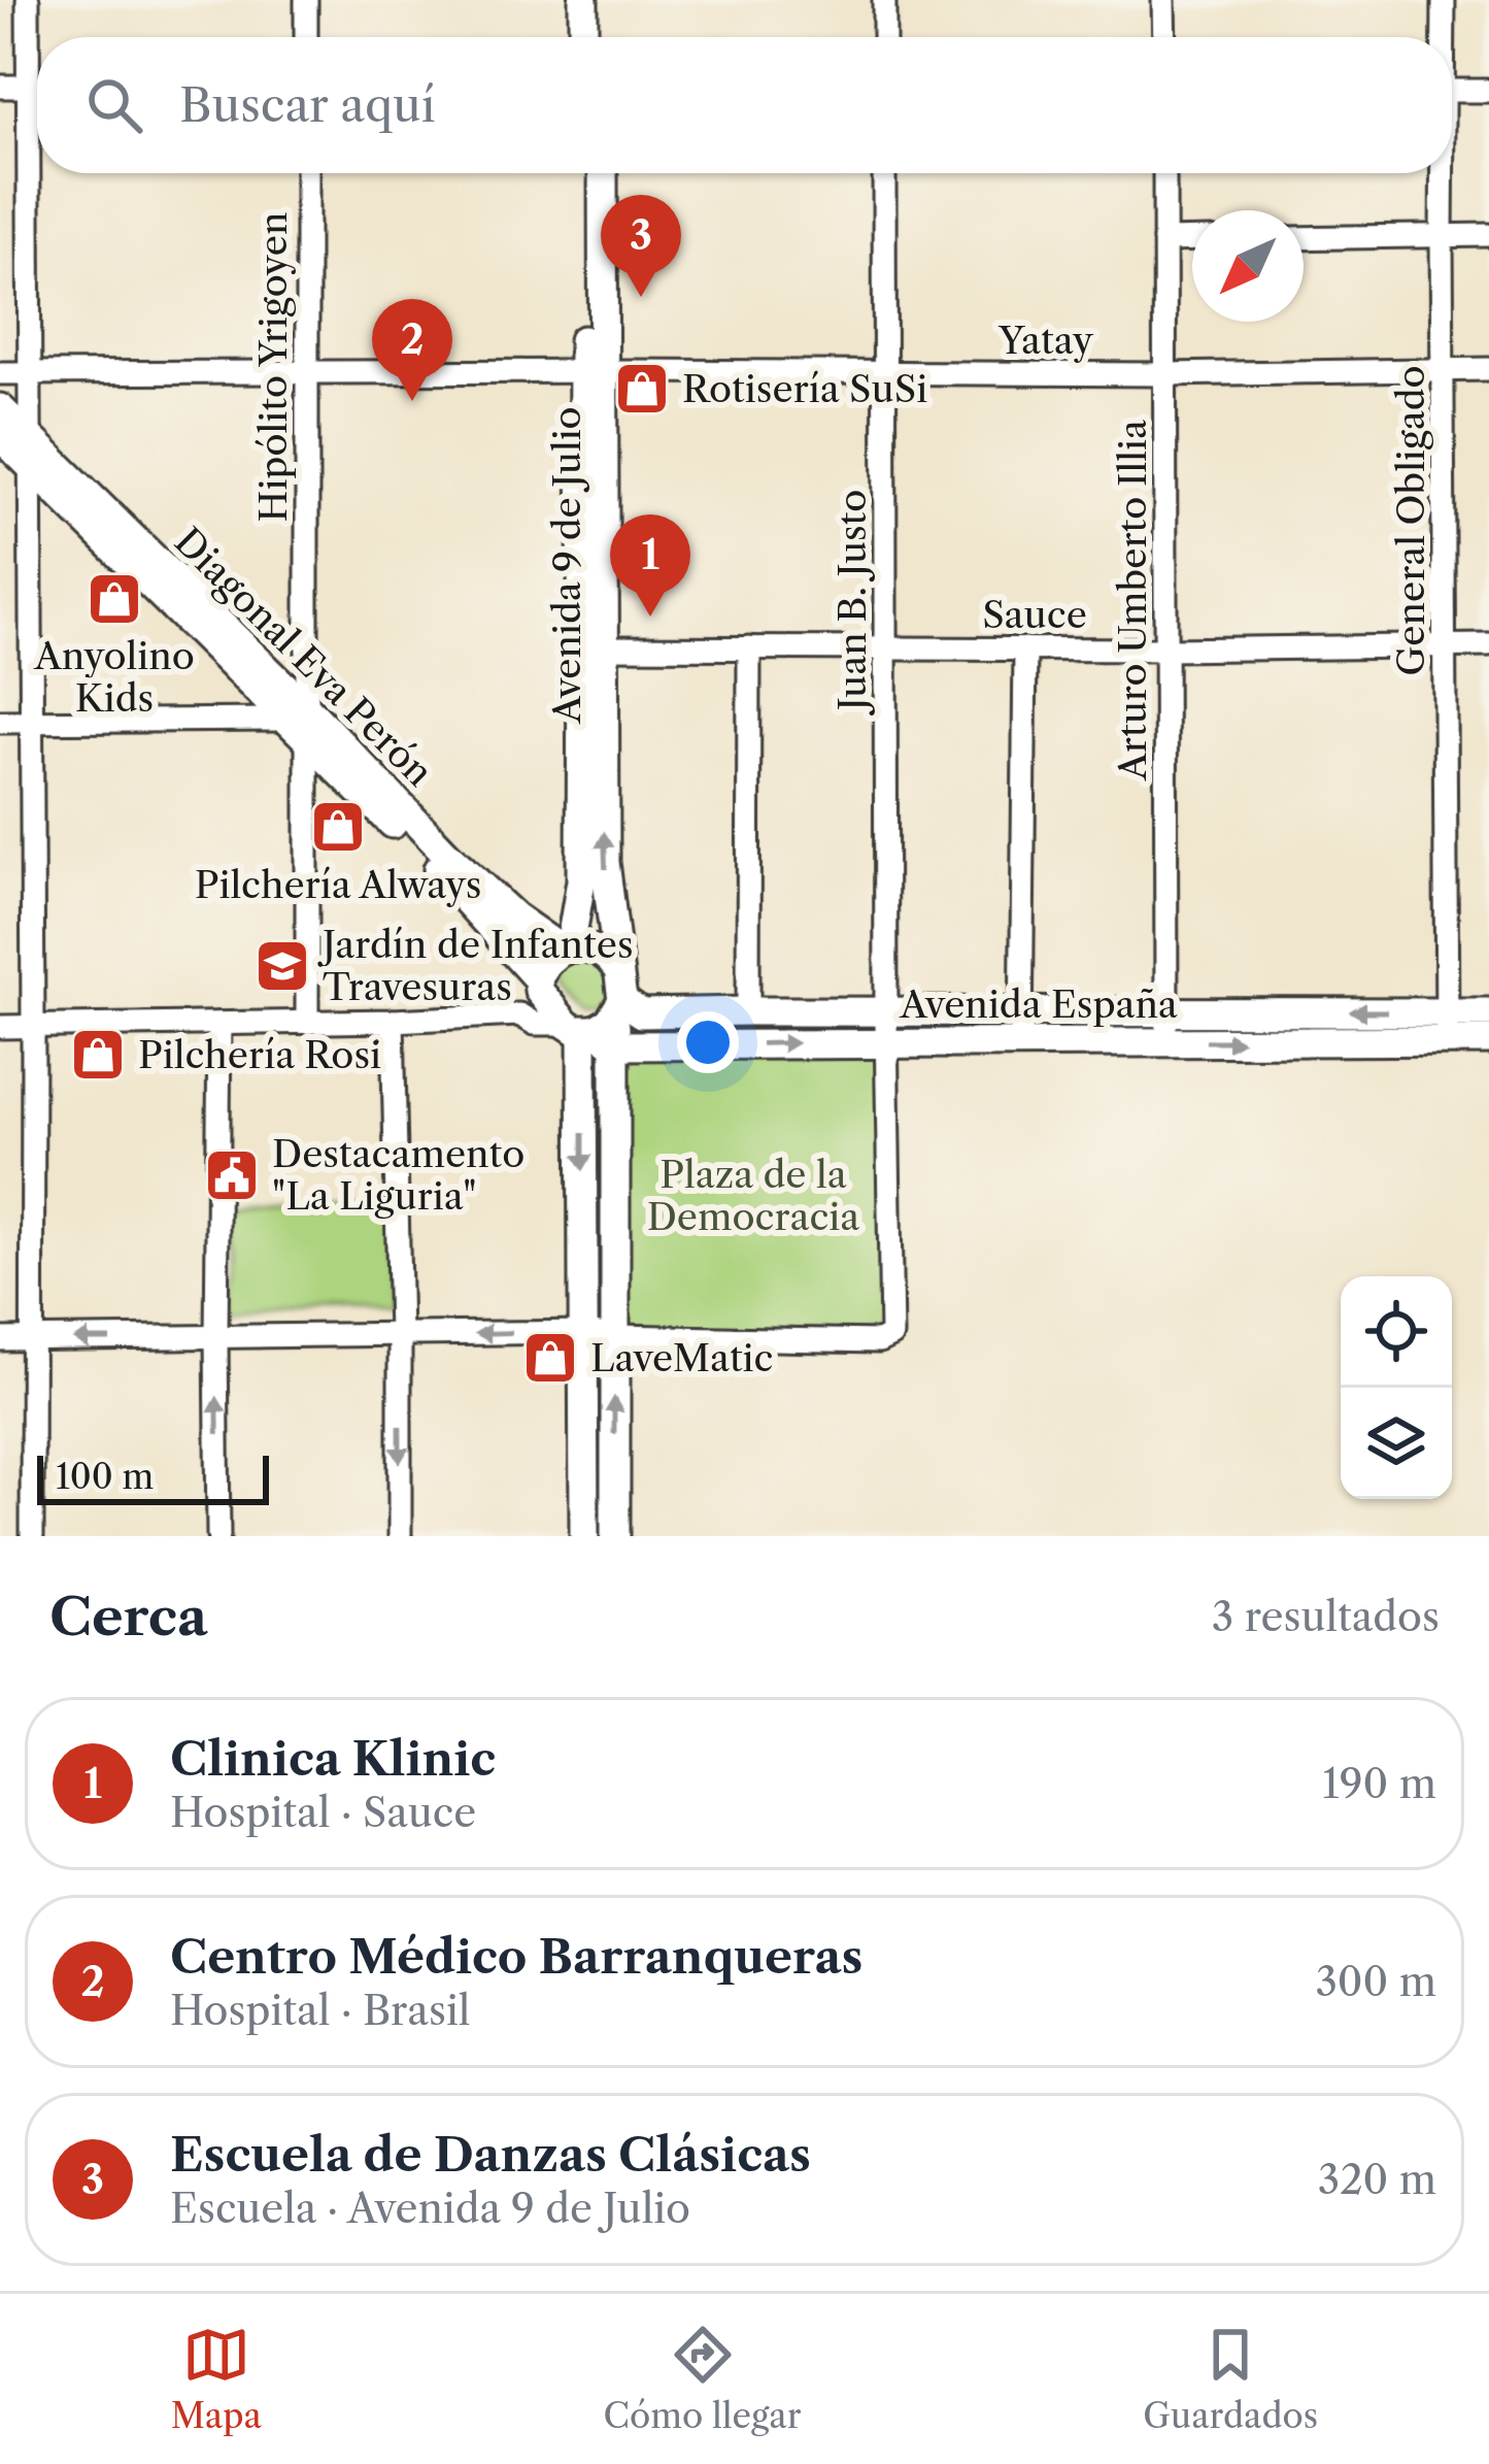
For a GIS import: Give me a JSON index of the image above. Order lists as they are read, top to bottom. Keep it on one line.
{"streets":{"main road":["Avenida 9 de Julio","Diagonal Eva Perón","Avenida España"],"street":["Yatay","Hipólito Yrigoyen","General Obligado","Juan B. Justo","Arturo Umberto Illia","Sauce"]},"crossings":[["Yatay","Hipólito Yrigoyen"],["Yatay","General Obligado"],["Yatay","Avenida 9 de Julio"],["Yatay","Juan B. Justo"],["Yatay","Arturo Umberto Illia"],["Hipólito Yrigoyen","Diagonal Eva Perón"],["General Obligado","Sauce"],["General Obligado","Avenida España"],["Avenida 9 de Julio","Sauce"],["Avenida 9 de Julio","Diagonal Eva Perón"],["Avenida 9 de Julio","Avenida España"],["Juan B. Justo","Sauce"],["Juan B. Justo","Avenida España"],["Arturo Umberto Illia","Sauce"],["Arturo Umberto Illia","Avenida España"],["Diagonal Eva Perón","Avenida España"]],"parks":["Plaza de la Democracia"],"places":{"shop":["Rotisería SuSi","Anyolino Kids","Pilchería Always","Pilchería Rosi","LaveMatic"],"school or university":["Jardín de Infantes Travesuras"],"public building":["Destacamento \"La Liguria\""]},"scale_bar":"100 m","north":"bottom left","page":{"search":"Buscar aquí","pins":["3","2","1"],"scale":"100 m","heading":["Cerca","3 resultados"],"list":[{"mark":"1","name":"Clinica Klinic","note":"Hospital · Sauce","value":"190 m"},{"mark":"2","name":"Centro Médico Barranqueras","note":"Hospital · Brasil","value":"300 m"},{"mark":"3","name":"Escuela de Danzas Clásicas","note":"Escuela · Avenida 9 de Julio","value":"320 m"}],"nav":["Mapa","Cómo llegar","Guardados"]}}
